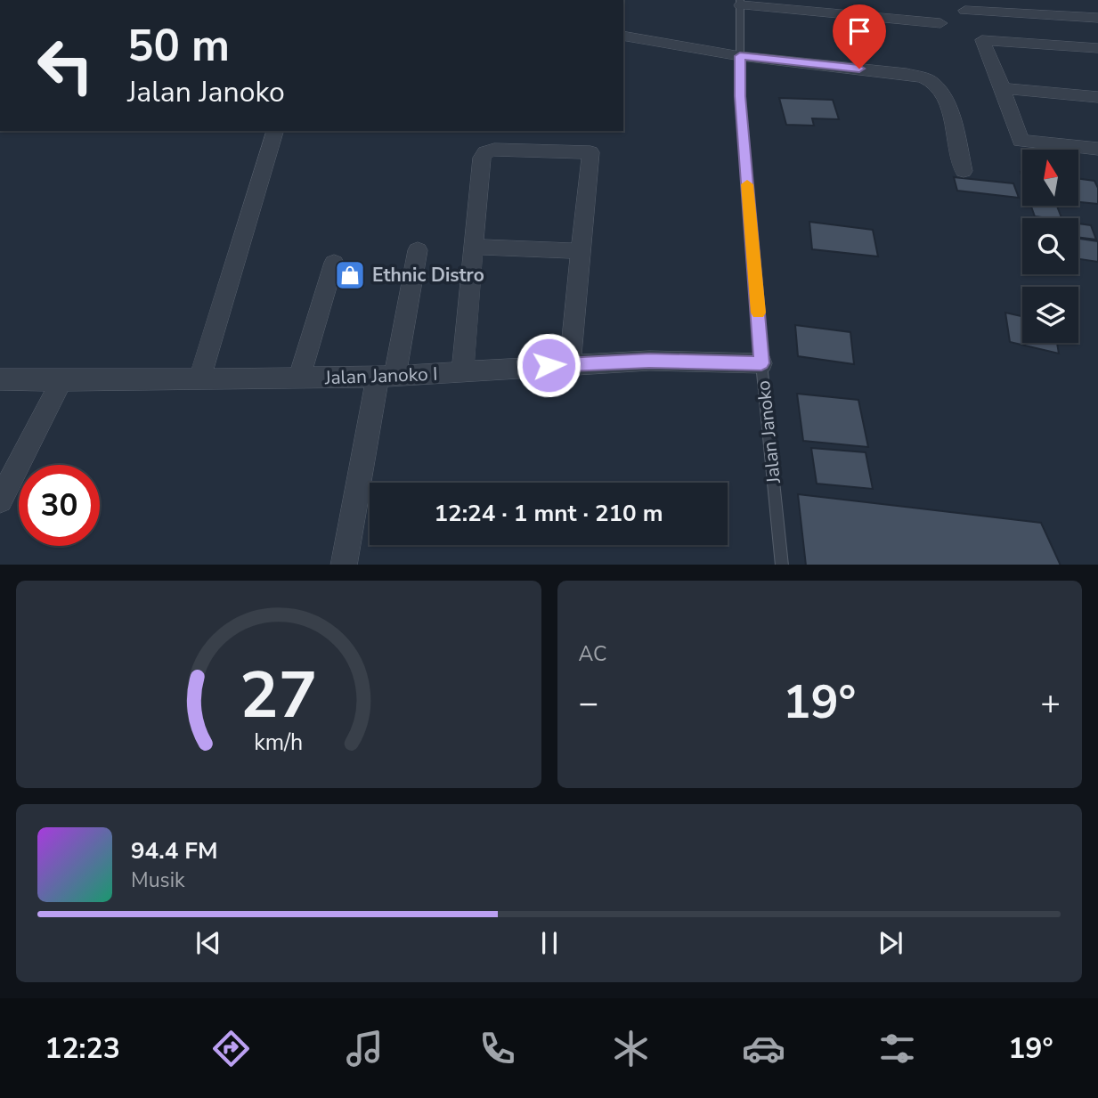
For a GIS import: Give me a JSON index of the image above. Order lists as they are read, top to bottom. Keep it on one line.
{"streets":{"street":["Jalan Janoko I"],"lane":["Jalan Janoko"]},"crossings":[["Jalan Janoko I","Jalan Janoko"]],"places":{"shop":["Ethnic Distro"]},"north":"top","page":{"turn":["50 m","Jalan Janoko"],"limit":"30","trip":"12:24 · 1 mnt · 210 m","tile":"AC","heat":["−","19°","+"],"song":["94.4 FM","Musik"],"tabs":["12:23","19°"],"gauge":["27","km/h"]}}
